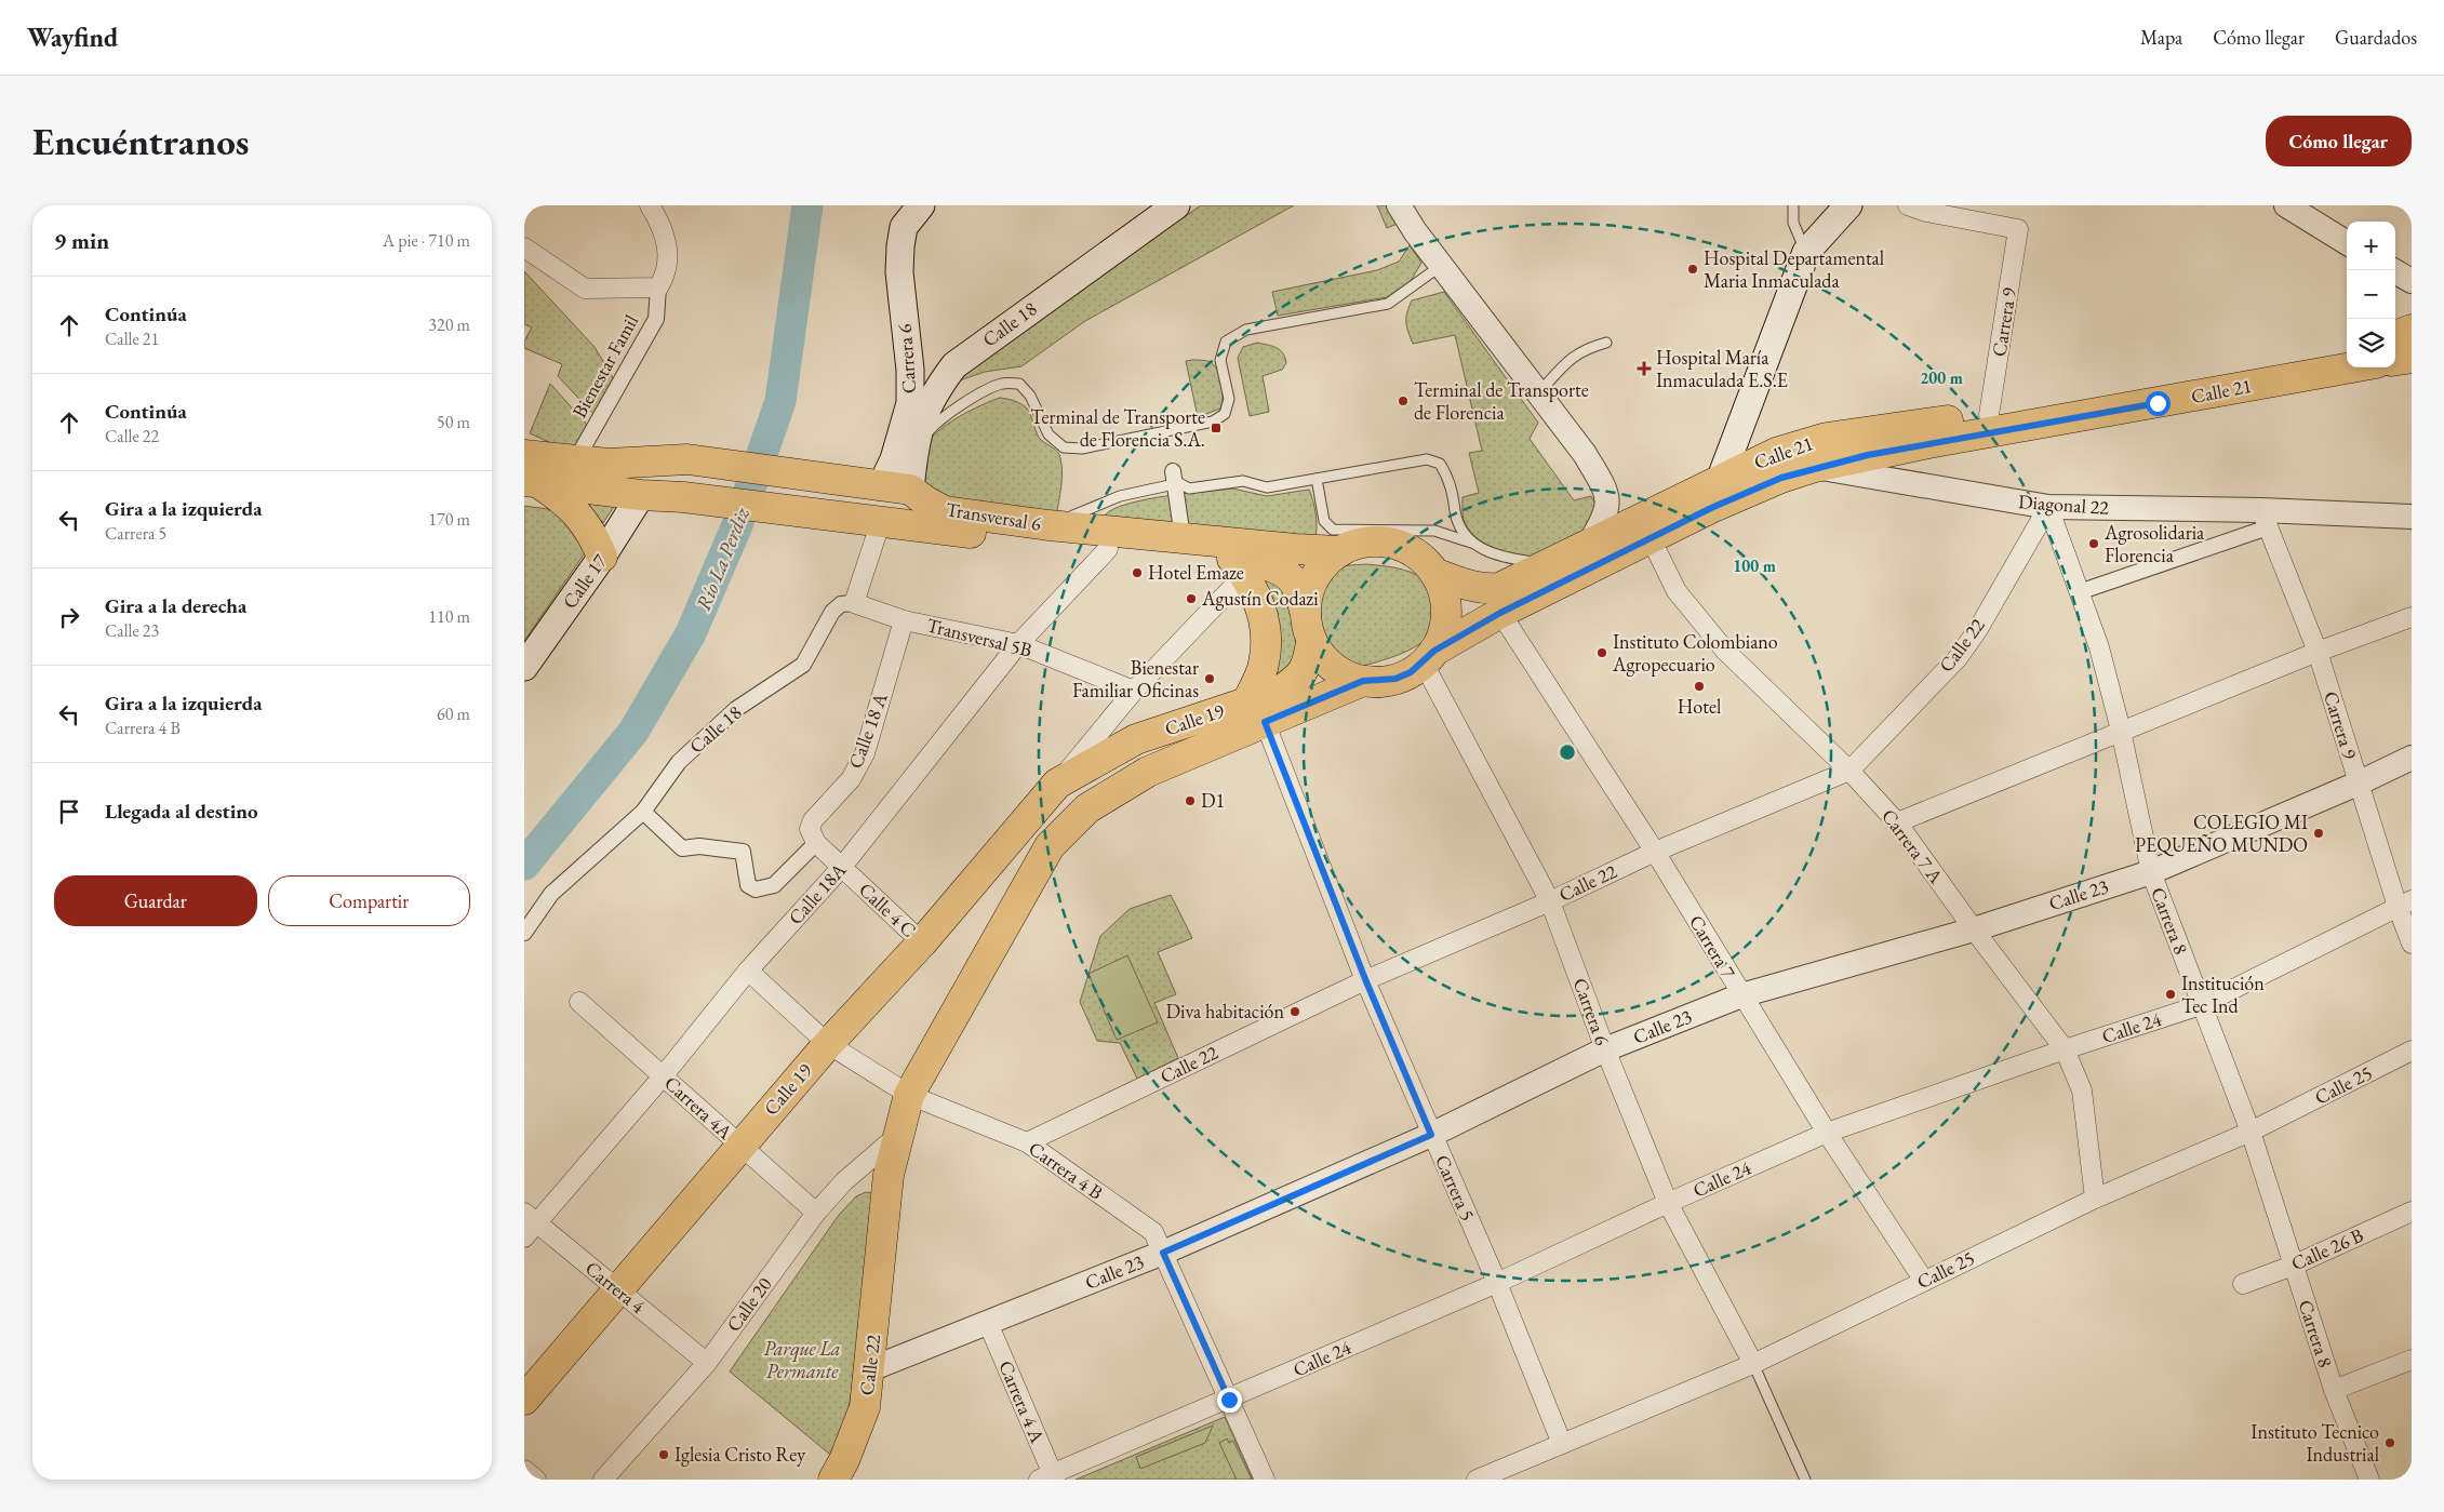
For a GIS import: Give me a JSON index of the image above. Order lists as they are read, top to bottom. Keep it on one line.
{"streets":{"main road":["Calle 18","Carrera 6","Calle 21","Transversal 6","Calle 17","Calle 22","Calle 19"],"street":["Carrera 9","Bienestar Famil","Diagonal 22","Transversal 5B","Calle 18 A","Carrera 7 A","Calle 18A","Calle 23","Calle 4 C","Carrera 8","Carrera 7","Calle 24","Calle 25","Carrera 4A","Carrera 4 B","Carrera 5","Calle 26 B","Carrera 4","Calle 20","Carrera 4 A"]},"crossings":[["Carrera 9","Calle 21"],["Carrera 9","Diagonal 22"],["Carrera 9","Calle 23"],["Carrera 9","Calle 24"],["Calle 18","Transversal 6"],["Calle 18","Transversal 5B"],["Carrera 6","Calle 21"],["Carrera 6","Transversal 6"],["Carrera 6","Calle 22"],["Carrera 6","Calle 19"],["Carrera 6","Calle 23"],["Carrera 6","Calle 24"],["Carrera 6","Calle 25"],["Bienestar Famil","Transversal 6"],["Calle 21","Diagonal 22"],["Calle 21","Transversal 6"],["Calle 21","Calle 22"],["Calle 21","Calle 19"],["Calle 21","Carrera 7 A"],["Calle 21","Carrera 7"],["Diagonal 22","Calle 22"],["Diagonal 22","Carrera 8"],["Transversal 6","Calle 17"],["Transversal 6","Calle 22"],["Transversal 6","Calle 19"],["Transversal 6","Calle 18A"],["Transversal 5B","Calle 19"],["Transversal 5B","Calle 18 A"],["Transversal 5B","Calle 18A"],["Calle 22","Calle 19"],["Calle 22","Carrera 7 A"],["Calle 22","Calle 23"],["Calle 22","Carrera 8"],["Calle 22","Carrera 7"],["Calle 22","Carrera 4 B"],["Calle 22","Carrera 5"],["Calle 22","Calle 20"],["Calle 19","Calle 4 C"],["Calle 19","Carrera 4A"],["Calle 19","Carrera 4 B"],["Calle 19","Carrera 5"],["Calle 19","Carrera 4"],["Calle 18 A","Calle 4 C"],["Carrera 7 A","Calle 23"],["Carrera 7 A","Calle 24"],["Carrera 7 A","Calle 25"],["Calle 18A","Calle 4 C"],["Calle 18A","Carrera 4A"],["Calle 18A","Carrera 4 B"],["Calle 18A","Carrera 4"],["Calle 23","Carrera 8"],["Calle 23","Carrera 7"],["Calle 23","Carrera 4 B"],["Calle 23","Carrera 5"],["Calle 23","Carrera 4 A"],["Carrera 8","Calle 24"],["Carrera 8","Calle 25"],["Carrera 8","Calle 26 B"],["Carrera 7","Calle 24"],["Carrera 7","Calle 25"],["Calle 24","Carrera 4 B"],["Calle 24","Carrera 5"],["Calle 24","Carrera 4 A"],["Calle 25","Carrera 5"],["Carrera 4A","Calle 20"],["Carrera 4","Calle 20"]],"water":["Río La Perdiz"],"parks":["Parque La Permante"],"places":{"other":["Hospital Departamental Maria Inmaculada","Terminal de Transporte de Florencia","Agrosolidaria Florencia","Hotel Emaze","Agustín Codazi","Instituto Colombiano Agropecuario","Bienestar Familiar Oficinas","Hotel","D1","COLEGIO MI PEQUEÑO MUNDO","Institución Tec Ind","Diva habitación","Instituto Tecnico Industrial","Iglesia Cristo Rey"],"health":["Hospital María Inmaculada E.S.E"],"transit":["Terminal de Transporte de Florencia S.A."]},"page":{"header":"Wayfind","nav":["Mapa","Cómo llegar","Guardados"],"buttons":["Cómo llegar",["Guardar","Compartir"]],"title":"Encuéntranos","heading":["9 min","A pie · 710 m"],"map_buttons":["+","−"],"list":[["Continúa","Calle 21","320 m"],["Continúa","Calle 22","50 m"],["Gira a la izquierda","Carrera 5","170 m"],["Gira a la derecha","Calle 23","110 m"],["Gira a la izquierda","Carrera 4 B","60 m"],"Llegada al destino"]},"rings":["200 m","100 m"]}
